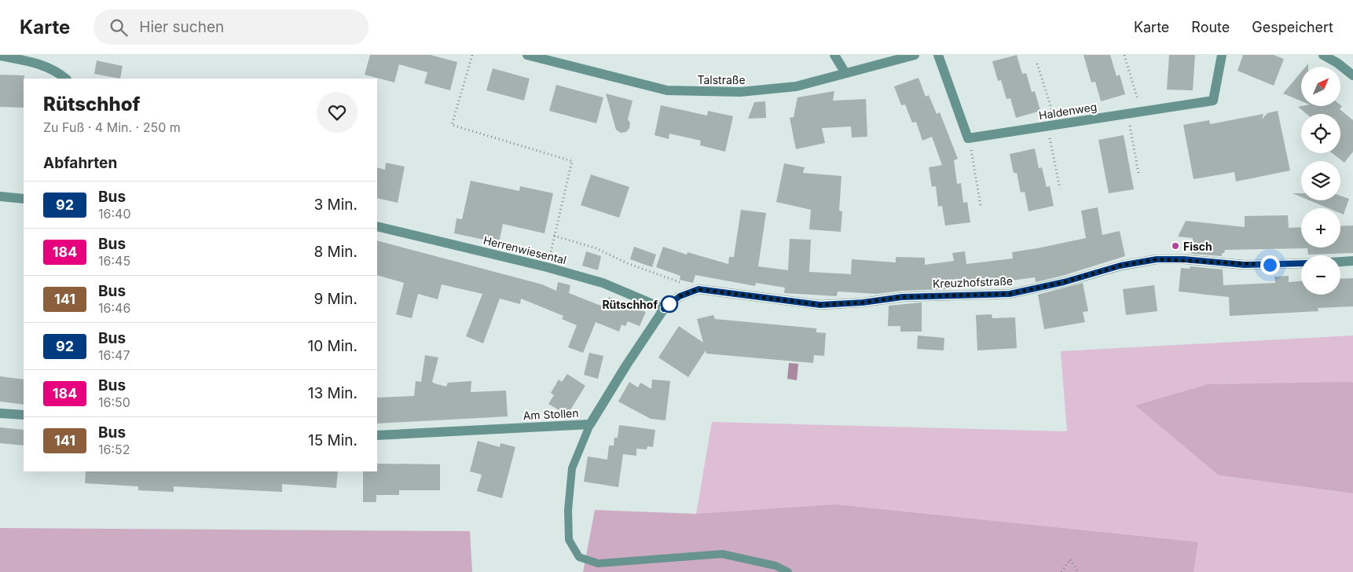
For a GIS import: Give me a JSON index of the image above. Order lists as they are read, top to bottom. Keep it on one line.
{"streets":{"street":["Talstraße","Haldenweg","Herrenwiesental","Kreuzhofstraße","Am Stollen"]},"crossings":[["Herrenwiesental","Kreuzhofstraße"],["Herrenwiesental","Am Stollen"],["Kreuzhofstraße","Am Stollen"]],"places":["Fisch","Rütschhof"],"lines":["bus line 92"],"north":"top right","page":{"header":"Karte","search":"Hier suchen","nav":["Karte","Route","Gespeichert"],"map_buttons":["+","−"],"heading":[["Rütschhof","Zu Fuß · 4 Min. · 250 m"],"Abfahrten"],"list":[{"mark":"92","name":"Bus","note":"16:40","value":"3 Min."},{"mark":"184","name":"Bus","note":"16:45","value":"8 Min."},{"mark":"141","name":"Bus","note":"16:46","value":"9 Min."},{"mark":"92","name":"Bus","note":"16:47","value":"10 Min."},{"mark":"184","name":"Bus","note":"16:50","value":"13 Min."},{"mark":"141","name":"Bus","note":"16:52","value":"15 Min."}]}}
